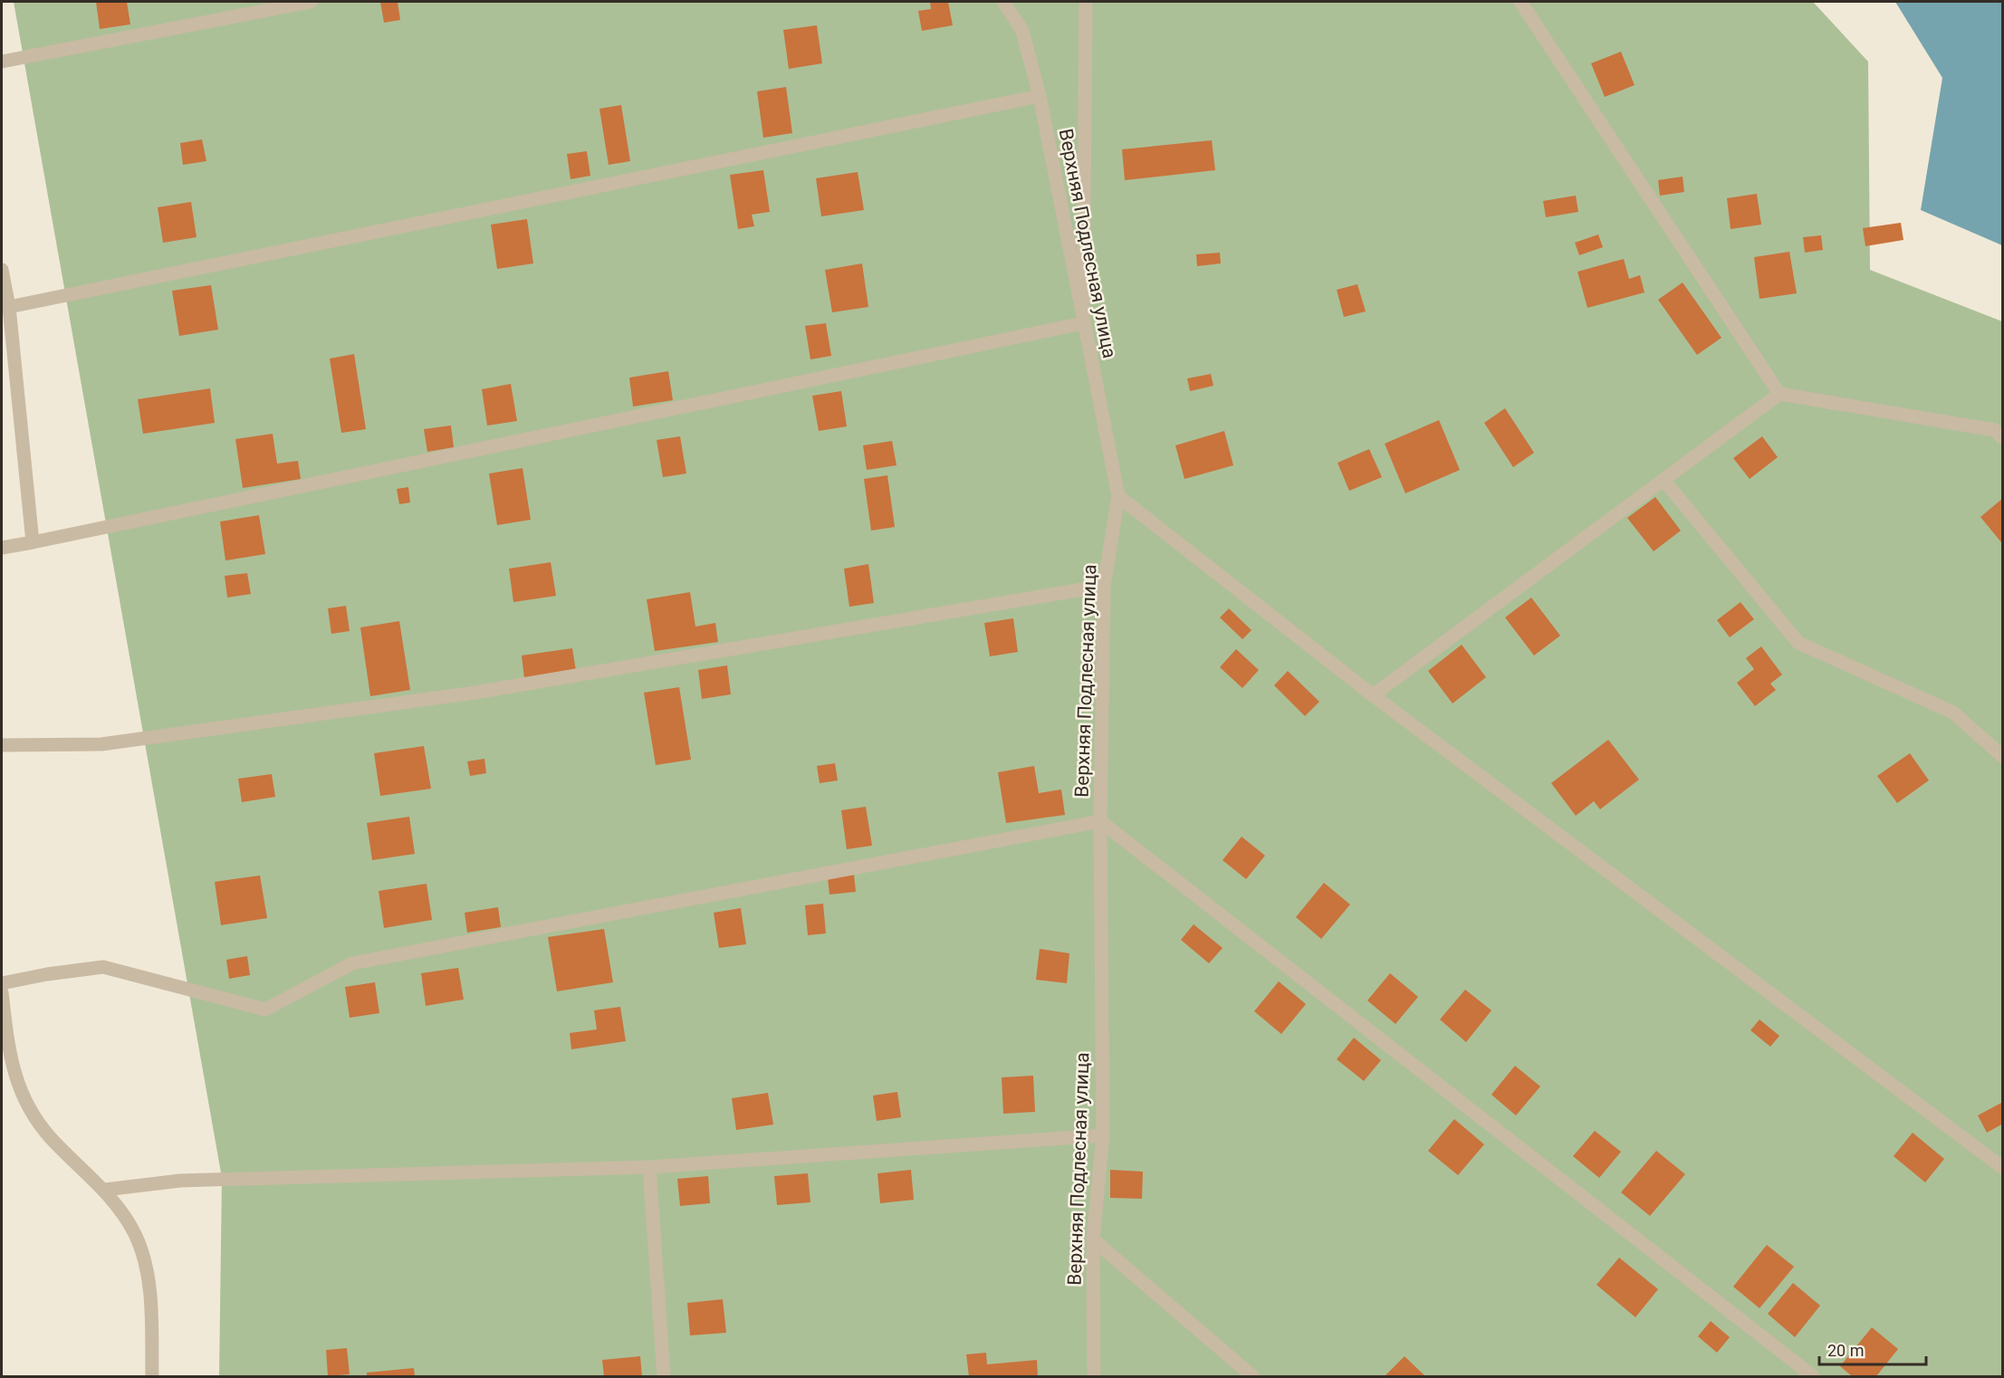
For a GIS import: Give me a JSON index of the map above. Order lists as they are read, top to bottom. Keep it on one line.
{"streets":{"street":["Верхняя Подлесная улица"]},"scale_bar":"20 m"}
